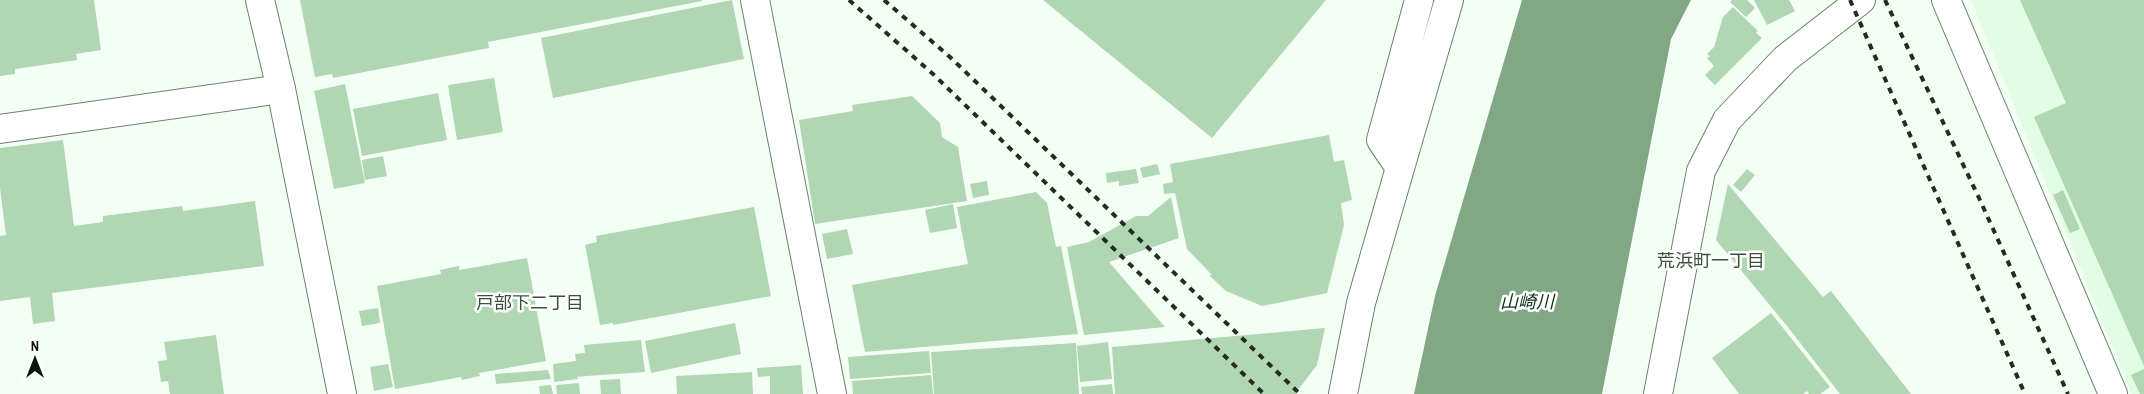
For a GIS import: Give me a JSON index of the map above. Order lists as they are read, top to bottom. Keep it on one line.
{"districts":["荒浜町一丁目","戸部下二丁目"],"water":["山崎川"],"north":"top"}
